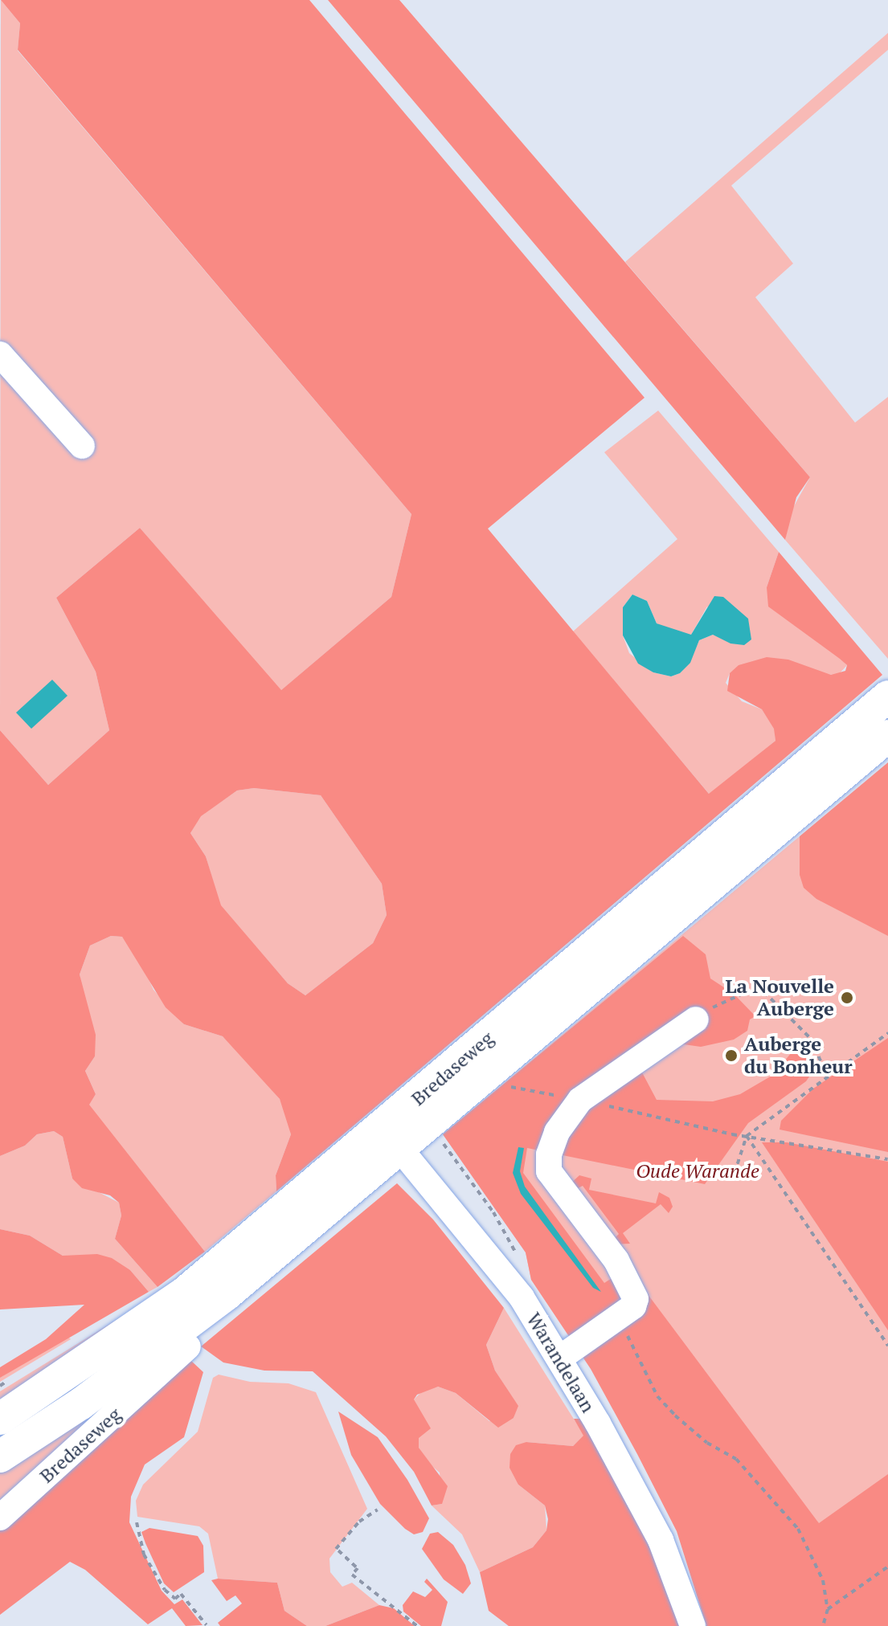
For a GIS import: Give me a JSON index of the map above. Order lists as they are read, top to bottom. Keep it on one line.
{"streets":{"main road":["Bredaseweg"],"street":["Warandelaan"]},"crossings":[["Bredaseweg","Warandelaan"]],"parks":["Oude Warande"],"places":["La Nouvelle Auberge","Auberge du Bonheur"]}
